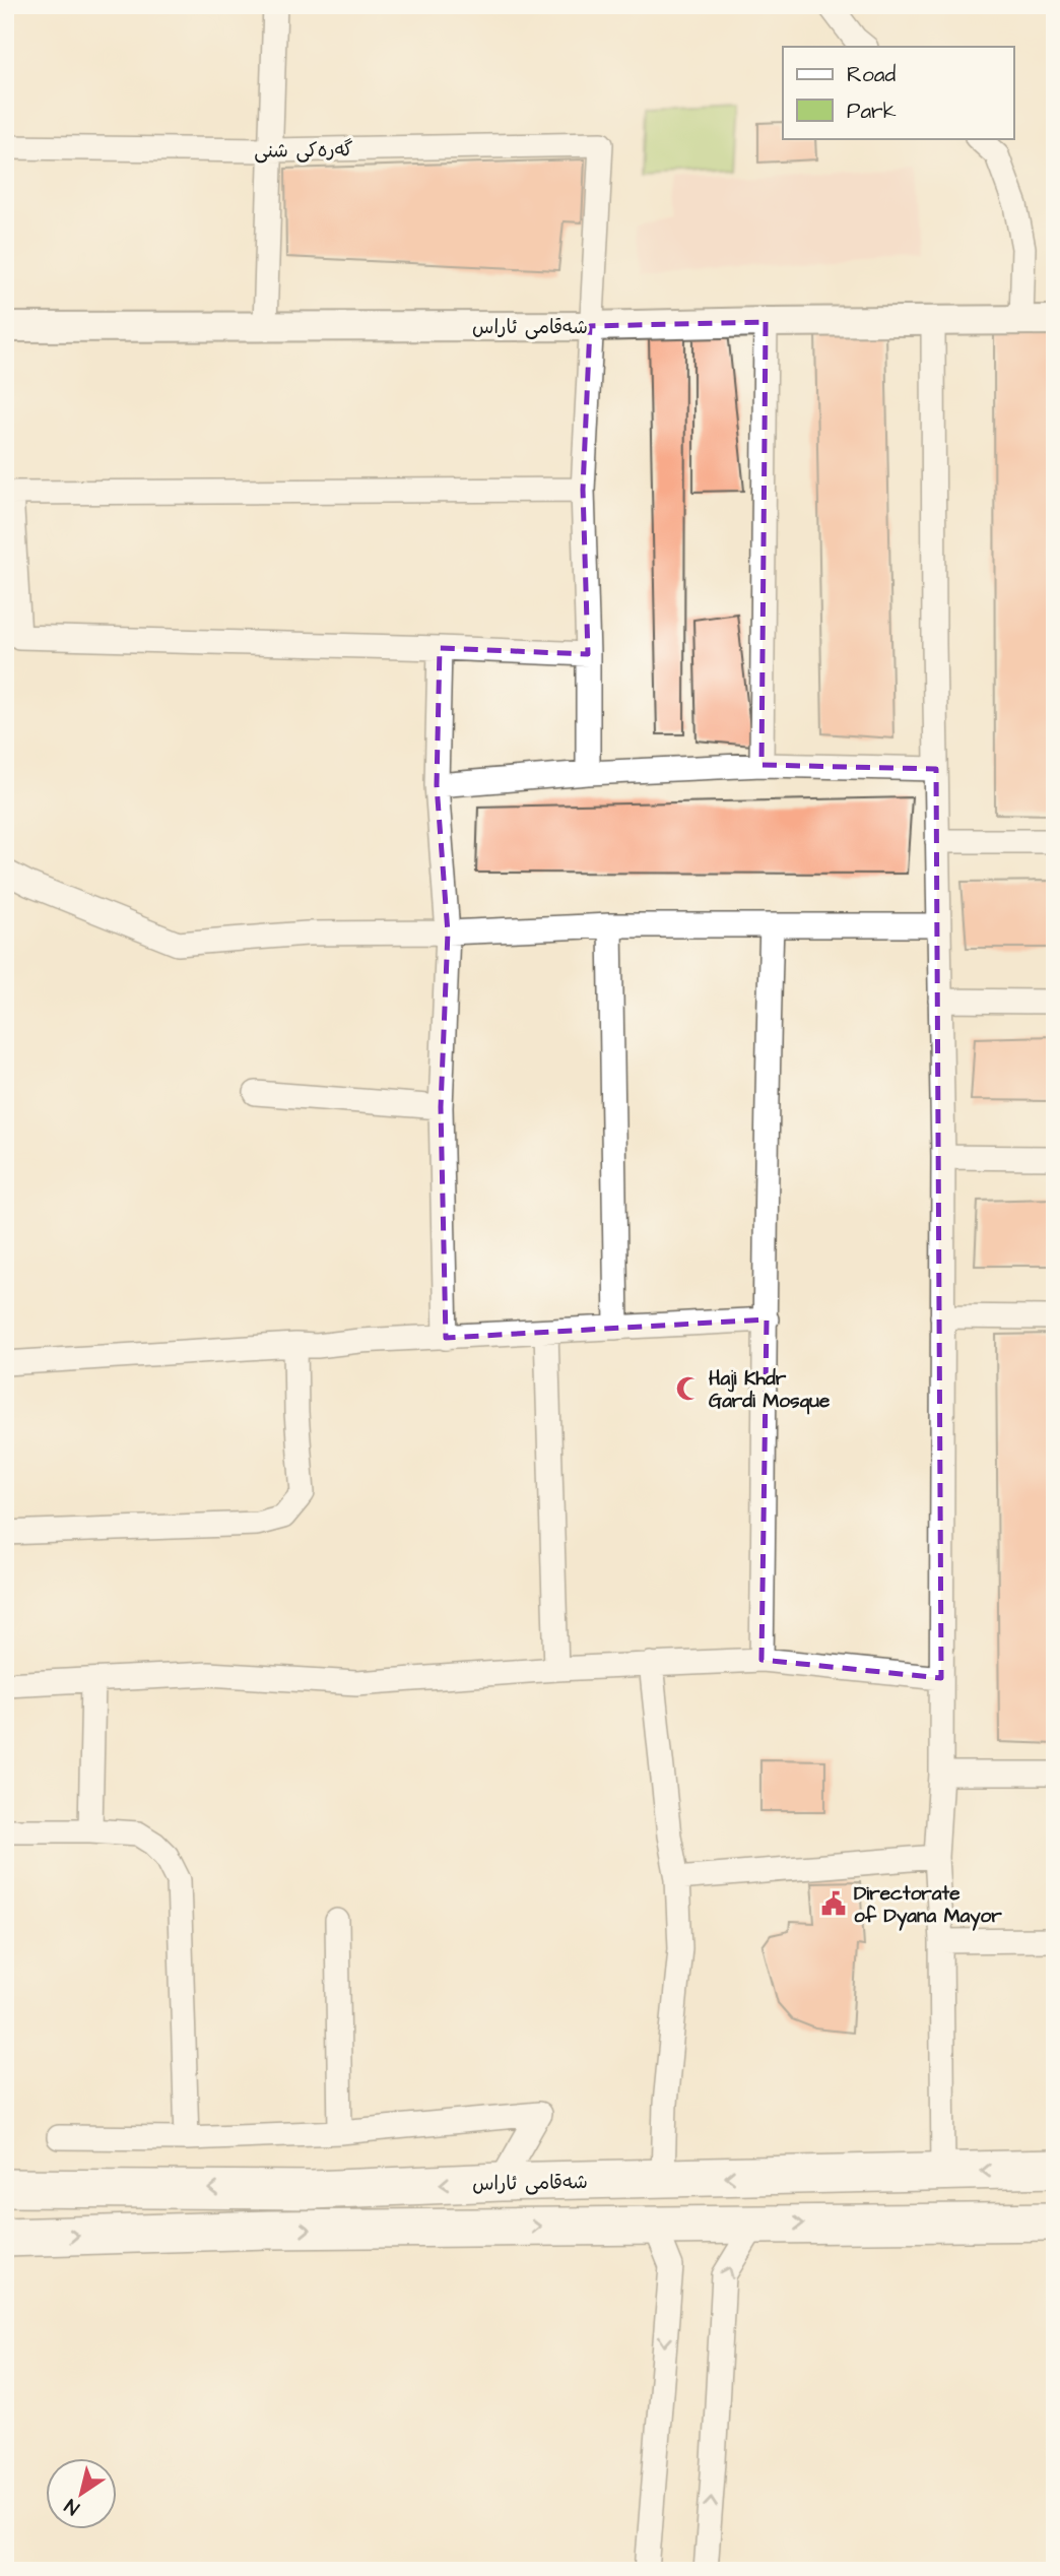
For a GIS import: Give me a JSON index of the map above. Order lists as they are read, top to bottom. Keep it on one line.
{"streets":{"main road":["شەقامی ئاراس"],"street":["گەرەکی شنی"]},"crossings":[["گەرەکی شنی","شەقامی ئاراس"]],"places":{"mosque":["Haji Khdr Gardi Mosque"],"public building":["Directorate of Dyana Mayor"]},"legend":["Road","Park"],"north":"bottom left"}
